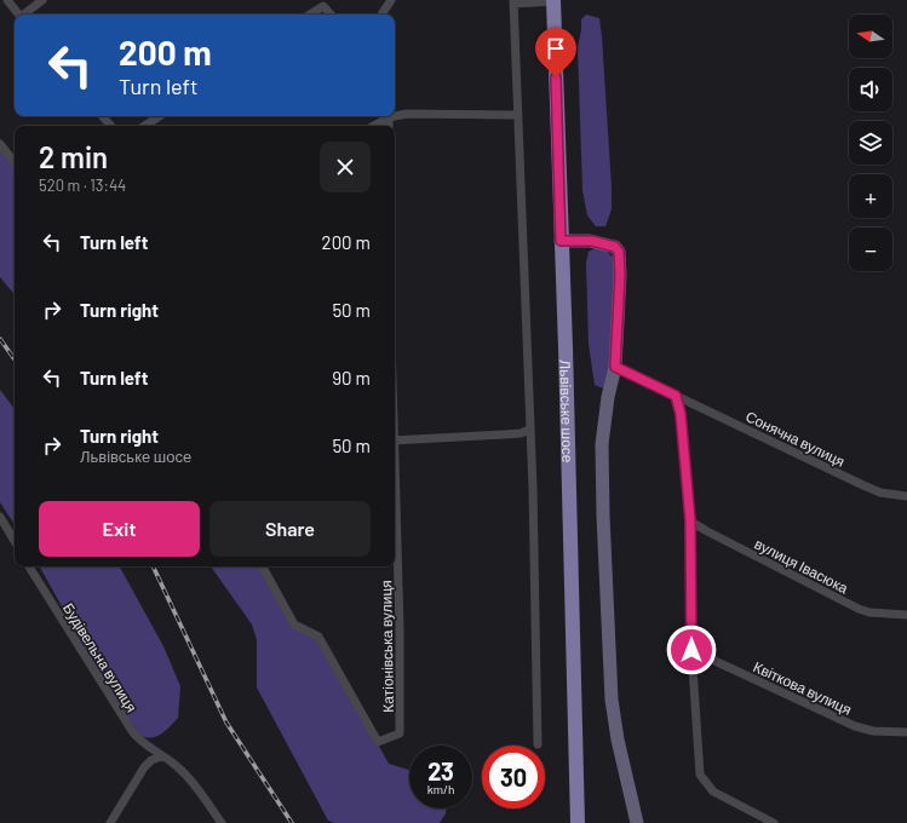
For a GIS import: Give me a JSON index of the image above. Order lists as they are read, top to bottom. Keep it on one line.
{"streets":{"main road":["Львівське шосе"],"street":["Сонячна вулиця","вулиця Івасюка","Катіонівська вулиця","Будівельна вулиця","Квіткова вулиця"]},"north":"left","page":{"map_buttons":["+","−"],"turn":["200 m","Turn left"],"heading":["2 min","520 m · 13:44"],"list":[{"name":"Turn left","value":"200 m"},{"name":"Turn right","value":"50 m"},{"name":"Turn left","value":"90 m"},{"name":"Turn right","note":"Львівське шосе","value":"50 m"}],"buttons":["Exit","Share"],"speed":"23 km/h","limit":"30"}}
